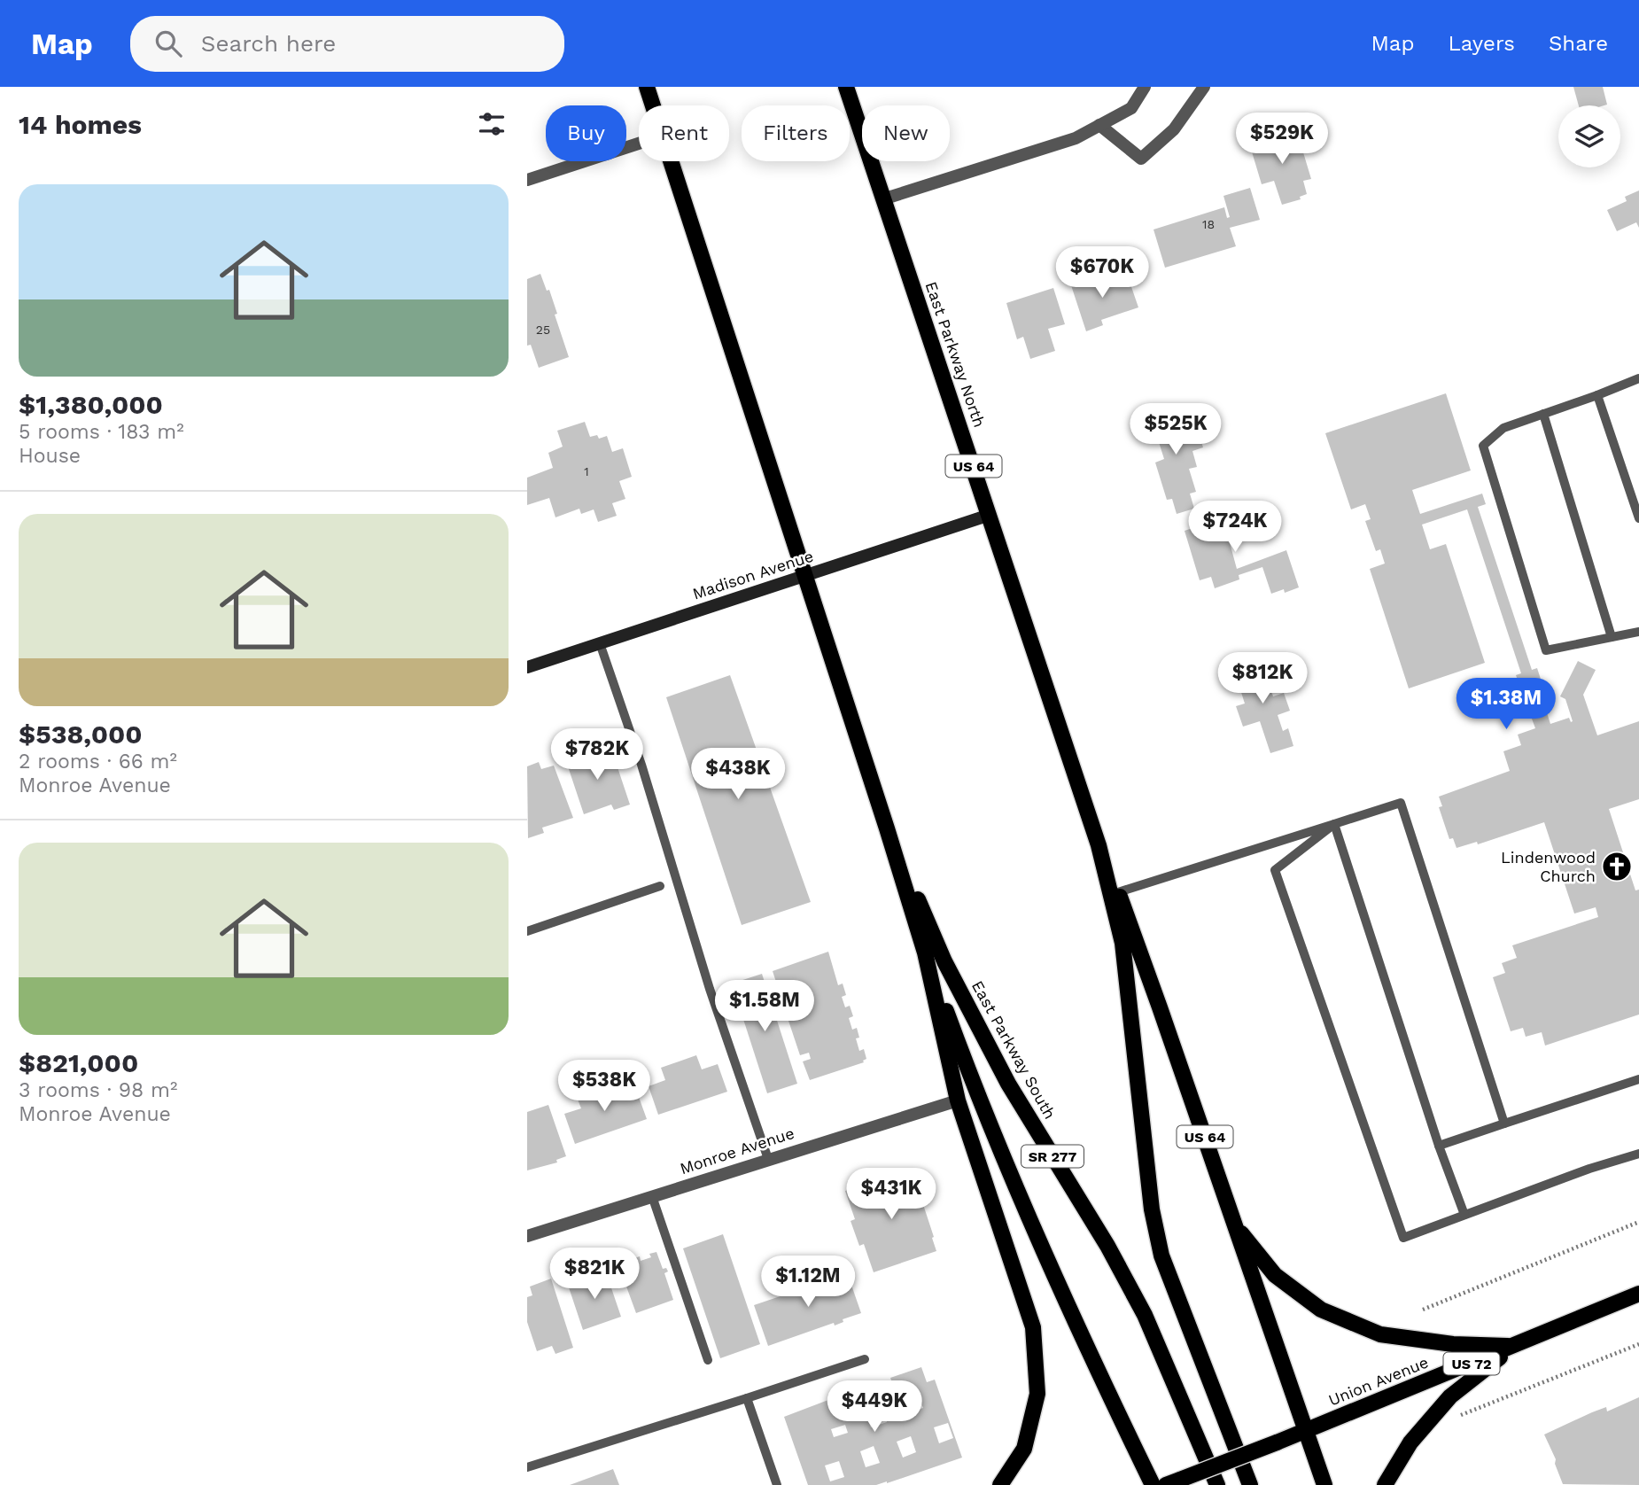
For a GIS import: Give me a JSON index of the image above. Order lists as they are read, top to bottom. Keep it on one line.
{"streets":{"main road":["East Parkway North","US 64","East Parkway South","SR 277","US 72","Union Avenue"],"street":["Madison Avenue","Monroe Avenue"]},"crossings":[["East Parkway North","US 64"],["East Parkway North","Madison Avenue"],["US 64","Union Avenue"]],"places":{"church":["Lindenwood Church"]},"house_numbers":["18","25","1"],"page":{"header":"Map","search":"Search here","nav":["Map","Layers","Share"],"heading":"14 homes","chip":["Buy","Rent","Filters","New"],"price":["$529K","$670K","$525K","$724K","$812K","$1.38M","$782K","$438K","$1.58M","$538K","$431K","$821K","$1.12M","$449K"],"list":[{"name":"$1,380,000","note":"5 rooms · 183 m² · House"},{"name":"$538,000","note":"2 rooms · 66 m² · Monroe Avenue"},{"name":"$821,000","note":"3 rooms · 98 m² · Monroe Avenue"}]}}
